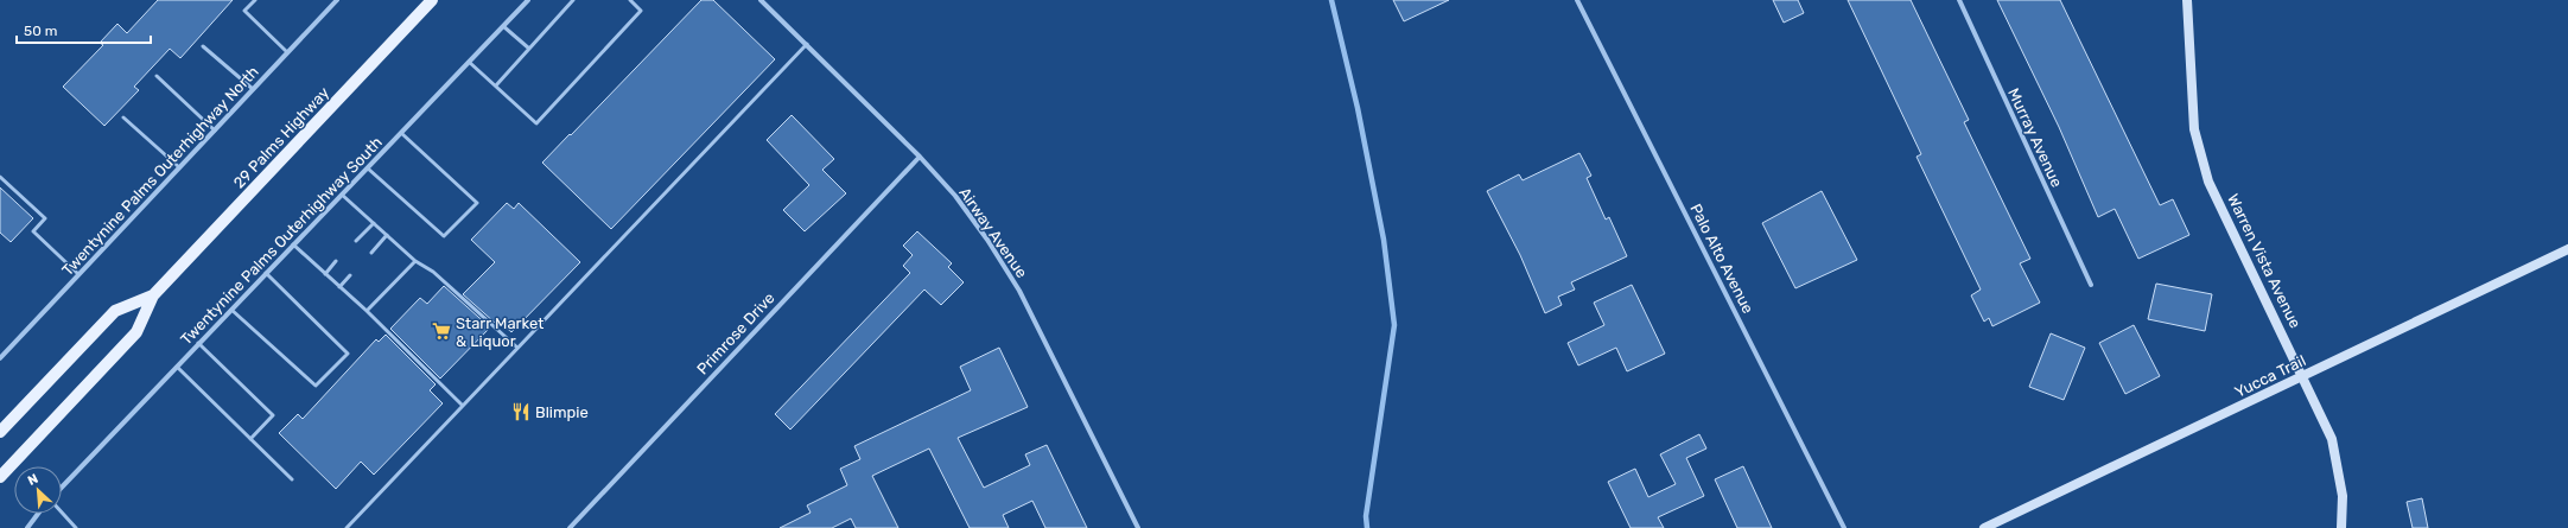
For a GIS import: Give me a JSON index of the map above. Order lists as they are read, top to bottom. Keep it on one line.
{"streets":{"main road":["29 Palms Highway","Warren Vista Avenue","Yucca Trail"],"street":["Murray Avenue","Twentynine Palms Outerhighway North","Airway Avenue","Twentynine Palms Outerhighway South","Palo Alto Avenue","Primrose Drive"]},"crossings":[["Airway Avenue","Primrose Drive"],["Warren Vista Avenue","Yucca Trail"]],"places":{"supermarket":["Starr Market & Liquor"],"restaurant":["Blimpie"]},"scale_bar":"50 m","north":"top left"}
